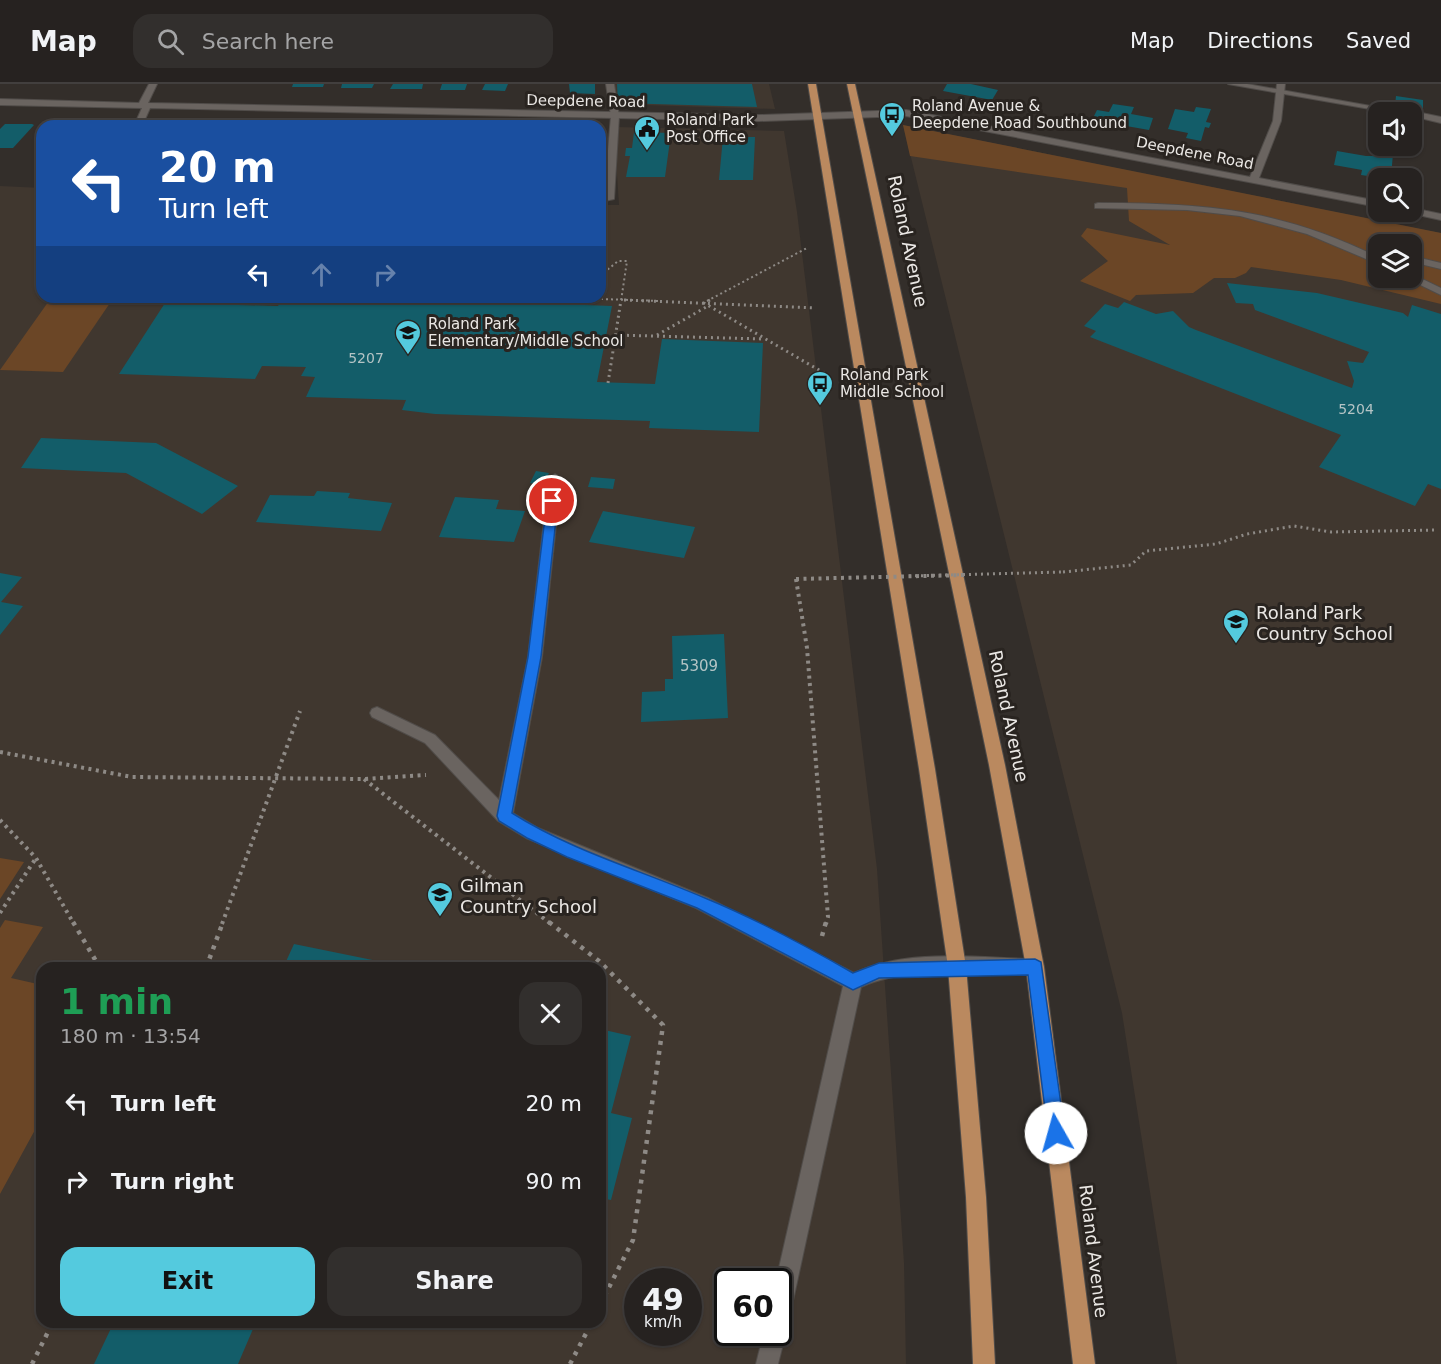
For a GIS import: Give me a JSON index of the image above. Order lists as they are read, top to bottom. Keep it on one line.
{"streets":{"main road":["Roland Avenue"],"street":["Deepdene Road"]},"crossings":[["Deepdene Road","Roland Avenue"]],"places":{"bus stop":["Roland Avenue & Deepdene Road Southbound","Roland Park Middle School"],"public building":["Roland Park Post Office"],"school or university":["Roland Park Elementary/Middle School","Roland Park Country School","Gilman Country School"]},"house_numbers":["5207","5204","5309"],"page":{"header":"Map","search":"Search here","nav":["Map","Directions","Saved"],"turn":["20 m","Turn left"],"heading":["1 min","180 m · 13:54"],"list":[{"name":"Turn left","value":"20 m"},{"name":"Turn right","value":"90 m"}],"buttons":["Exit","Share"],"speed":"49 km/h","limit":"60"}}
